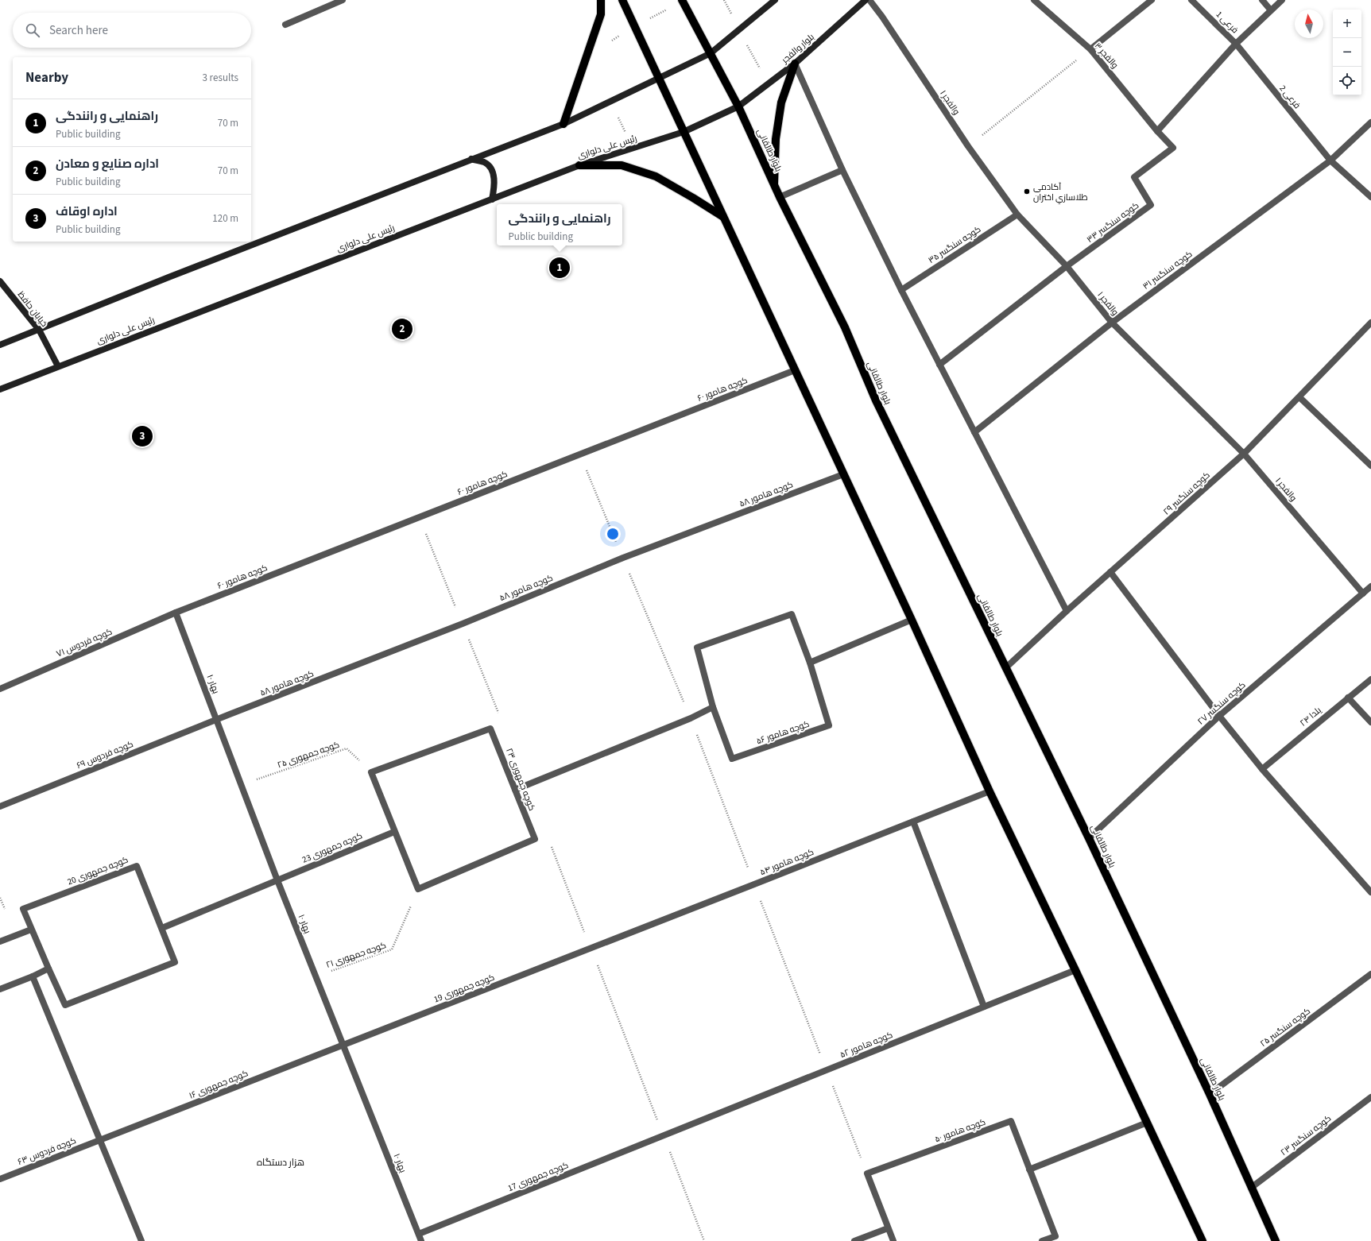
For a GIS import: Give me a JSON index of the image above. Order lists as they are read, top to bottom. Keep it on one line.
{"streets":{"main road":["بلوار والفجر","رئیس علی دلواری","بلوار طالقانی","خیابان حافظ"],"street":["فرعی 1","والفجر ۳","فرعی 2","والفجر ۱","کوچه سنگسر ۳۳","کوچه سنگسر ۳۵","کوچه سنگسر ۳۱","کوچه هامور ۶۰","کوچه سنگسر ۲۹","کوچه هامور ۵۸","کوچه فردوس ۷۱","بهار ۱۰","کوچه سنگسر ۲۷","یلدا ۲۴","کوچه هامور ۵۶","کوچه فردوس ۶۹","کوچه جمهوری ۲۳","کوچه جمهوری 23","کوچه هامور ۵۴","کوچه جمهوری 20","کوچه جمهوری 19","کوچه سنگسر ۲۵","کوچه هامور ۵۲","کوچه جمهوری ۱۶","کوچه هامور ۵۰","کوچه سنگسر ۲۳","کوچه فردوس ۶۳","کوچه جمهوری 17"],"path":["کوچه جمهوری ۲۵","کوچه جمهوری ۲۱"]},"crossings":[["فرعی 1","فرعی 2"],["بلوار والفجر","رئیس علی دلواری"],["بلوار والفجر","بلوار طالقانی"],["والفجر ۳","کوچه سنگسر ۳۳"],["فرعی 2","کوچه سنگسر ۳۱"],["والفجر ۱","کوچه سنگسر ۳۳"],["والفجر ۱","کوچه سنگسر ۳۵"],["والفجر ۱","کوچه سنگسر ۳۱"],["والفجر ۱","کوچه سنگسر ۲۹"],["والفجر ۱","کوچه سنگسر ۲۷"],["رئیس علی دلواری","بلوار طالقانی"],["رئیس علی دلواری","خیابان حافظ"],["بلوار طالقانی","کوچه سنگسر ۲۹"],["بلوار طالقانی","کوچه سنگسر ۲۷"],["بلوار طالقانی","کوچه سنگسر ۲۵"],["بلوار طالقانی","کوچه سنگسر ۲۳"],["کوچه هامور ۶۰","کوچه فردوس ۷۱"],["کوچه هامور ۶۰","بهار ۱۰"],["کوچه هامور ۵۸","بهار ۱۰"],["کوچه هامور ۵۸","کوچه فردوس ۶۹"],["کوچه فردوس ۷۱","بهار ۱۰"],["بهار ۱۰","کوچه فردوس ۶۹"],["بهار ۱۰","کوچه جمهوری ۲۵"],["بهار ۱۰","کوچه جمهوری 23"],["بهار ۱۰","کوچه جمهوری ۲۱"],["بهار ۱۰","کوچه جمهوری 19"],["بهار ۱۰","کوچه جمهوری ۱۶"],["بهار ۱۰","کوچه جمهوری 17"],["کوچه جمهوری ۲۵","کوچه جمهوری ۲۳"],["کوچه جمهوری ۲۳","کوچه جمهوری ۲۱"],["کوچه هامور ۵۴","کوچه جمهوری 19"],["کوچه جمهوری 19","کوچه جمهوری ۱۶"],["کوچه هامور ۵۲","کوچه جمهوری 17"],["کوچه جمهوری ۱۶","کوچه فردوس ۶۳"]],"districts":["هزار دستگاه"],"places":["آكادمى طلاسازي اختران"],"north":"top","page":{"map_buttons":["+","−"],"search":"Search here","heading":["Nearby","3 results"],"list":[{"mark":"1","name":"راهنمایی و رانندگی","note":"Public building","value":"70 m"},{"mark":"2","name":"اداره صنایع و معادن","note":"Public building","value":"70 m"},{"mark":"3","name":"اداره اوقاف","note":"Public building","value":"120 m"}],"popup":["راهنمایی و رانندگی","Public building"],"pins":["1","2","3"]}}
